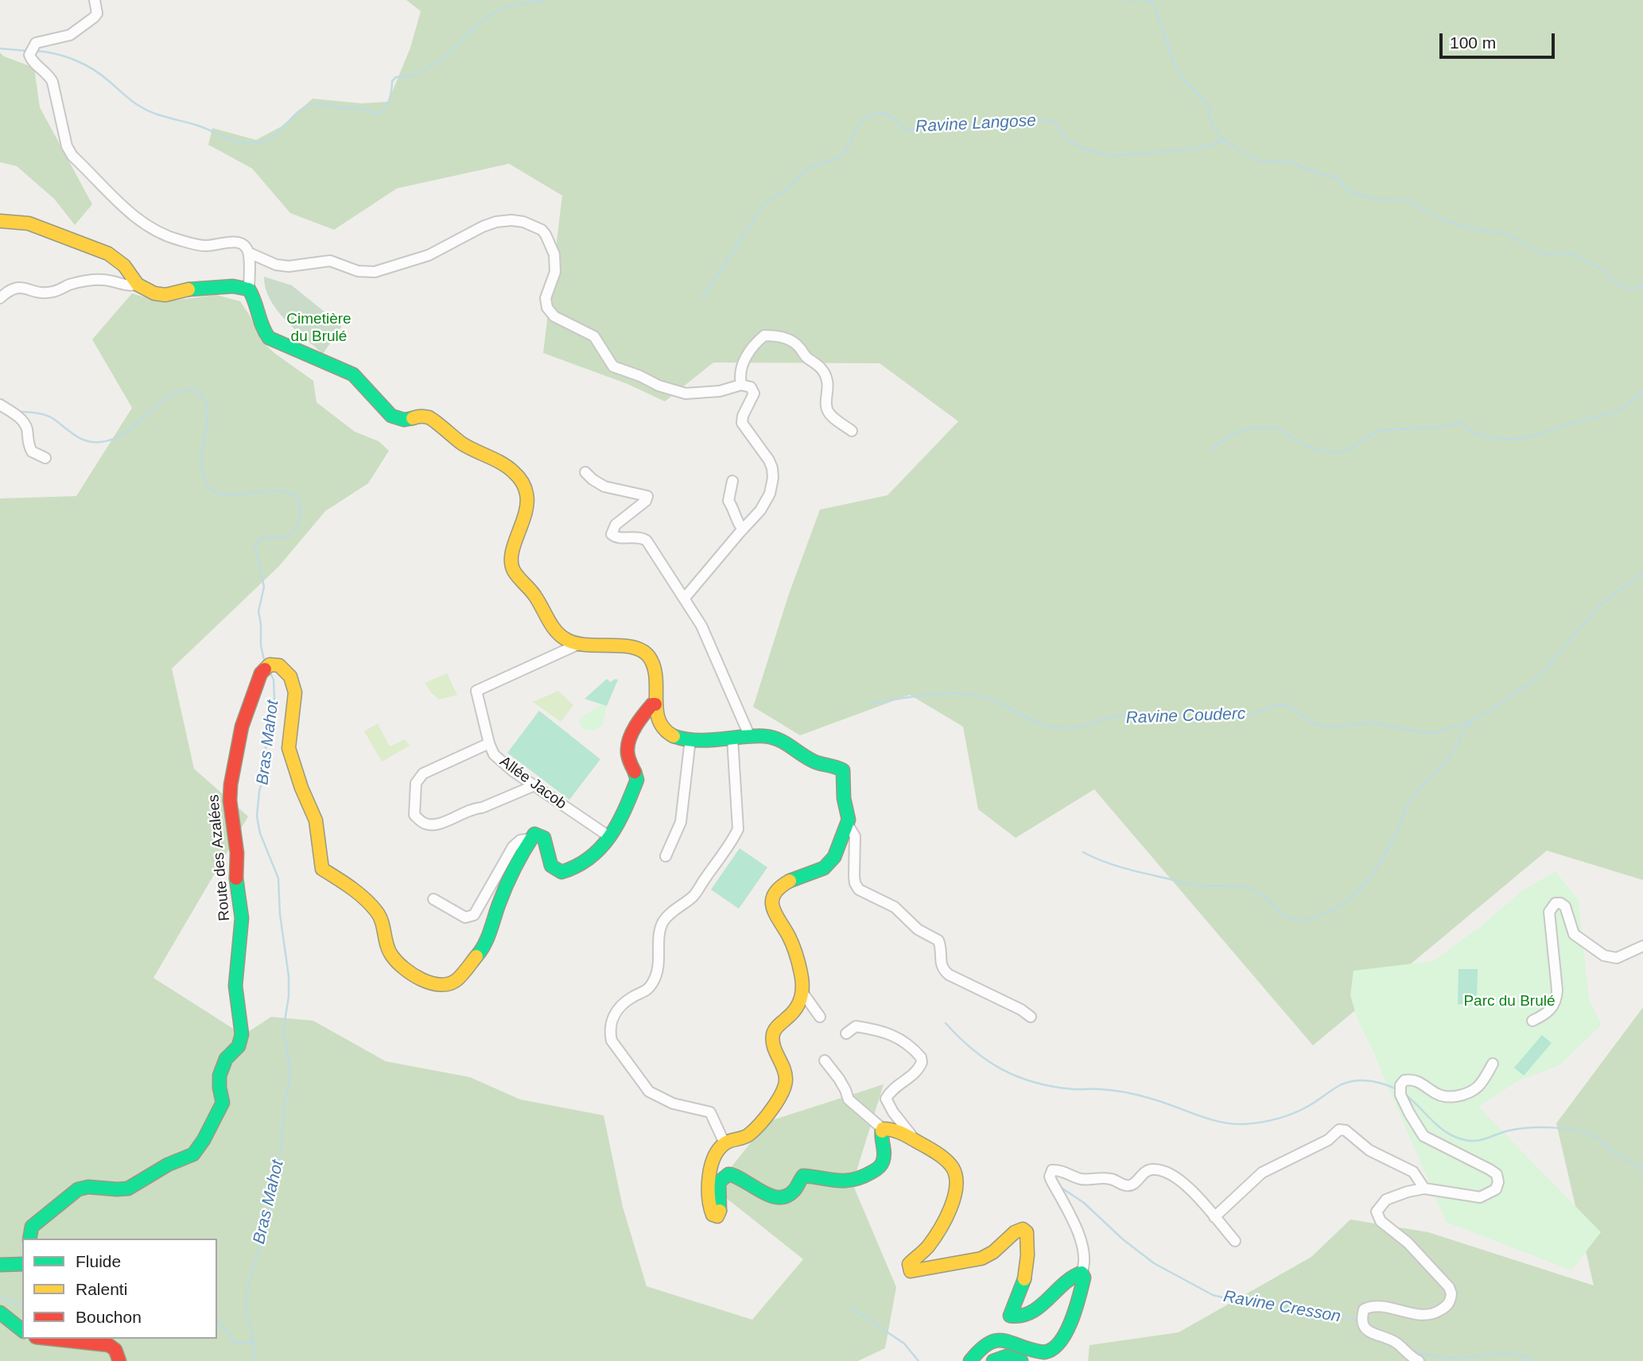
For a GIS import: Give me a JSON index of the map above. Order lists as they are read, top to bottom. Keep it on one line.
{"streets":{"main road":["Route des Azalées"],"street":["Allée Jacob"]},"water":["Ravine Langose","Ravine Couderc","Bras Mahot","Ravine Cresson"],"parks":["Cimetière du Brulé","Parc du Brulé"],"legend":["Fluide","Ralenti","Bouchon"],"scale_bar":"100 m"}
